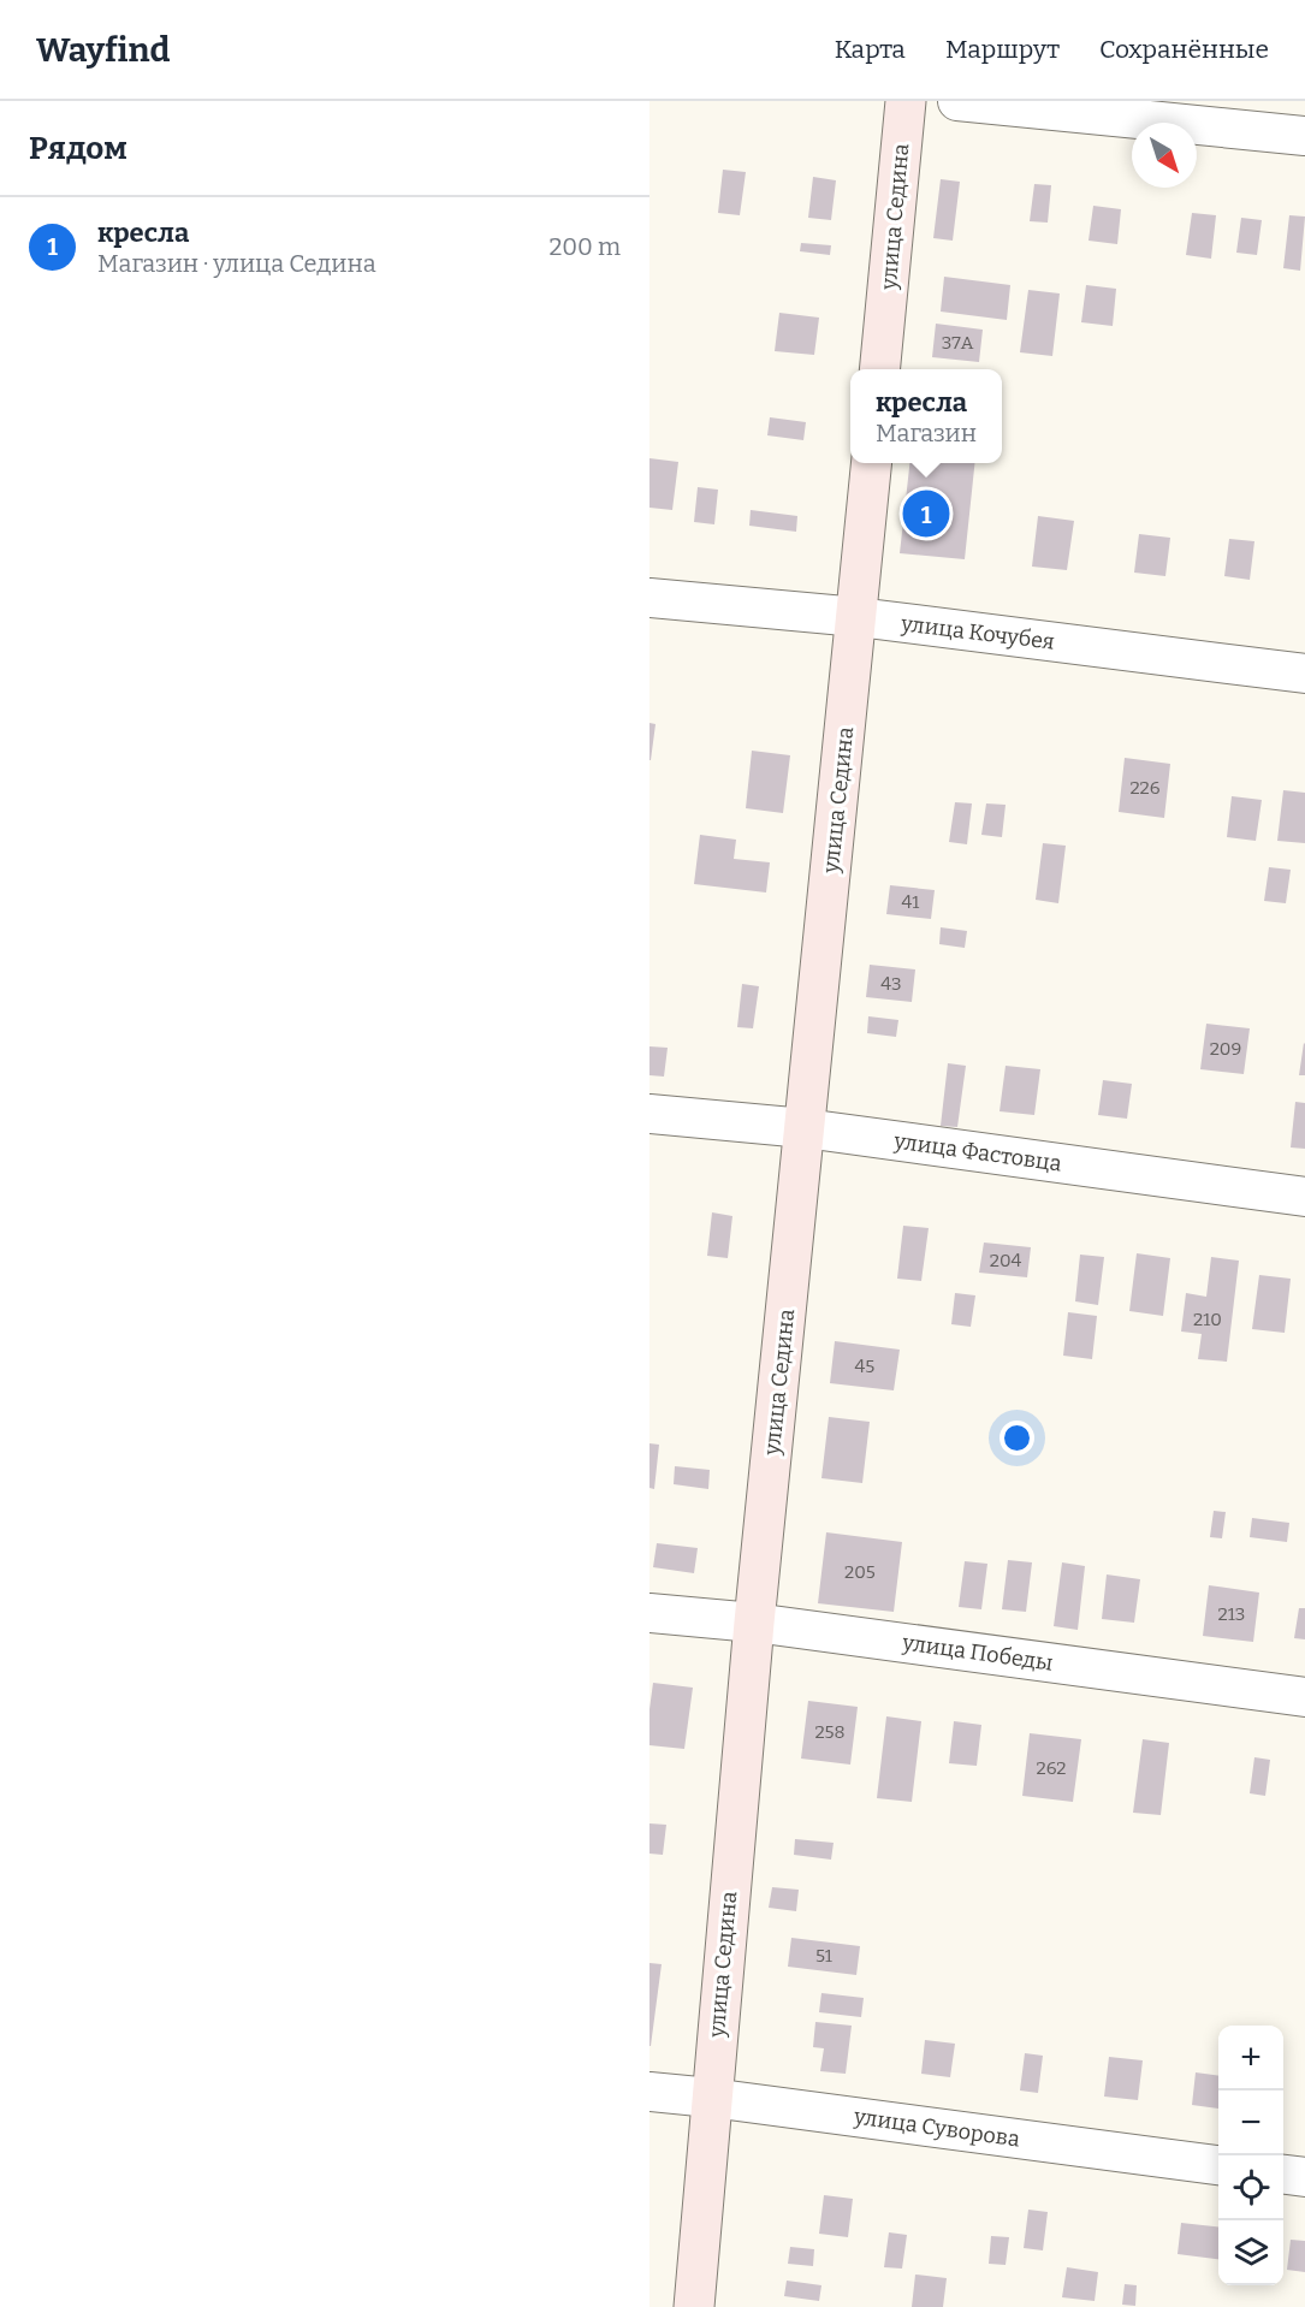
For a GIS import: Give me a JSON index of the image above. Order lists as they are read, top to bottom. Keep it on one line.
{"streets":{"main road":["улица Седина"],"street":["улица Кочубея","улица Фастовца","улица Победы","улица Суворова"]},"crossings":[["улица Седина","улица Кочубея"],["улица Седина","улица Фастовца"],["улица Седина","улица Победы"],["улица Седина","улица Суворова"]],"house_numbers":["37А","226","41","43","209","204","210","45","205","213","258","262","51"],"north":"bottom right","page":{"header":"Wayfind","nav":["Карта","Маршрут","Сохранённые"],"heading":"Рядом","list":[{"mark":"1","name":"кресла","note":"Магазин · улица Седина","value":"200 m"}],"popup":["кресла","Магазин"],"pins":"1","map_buttons":["+","−"]}}
